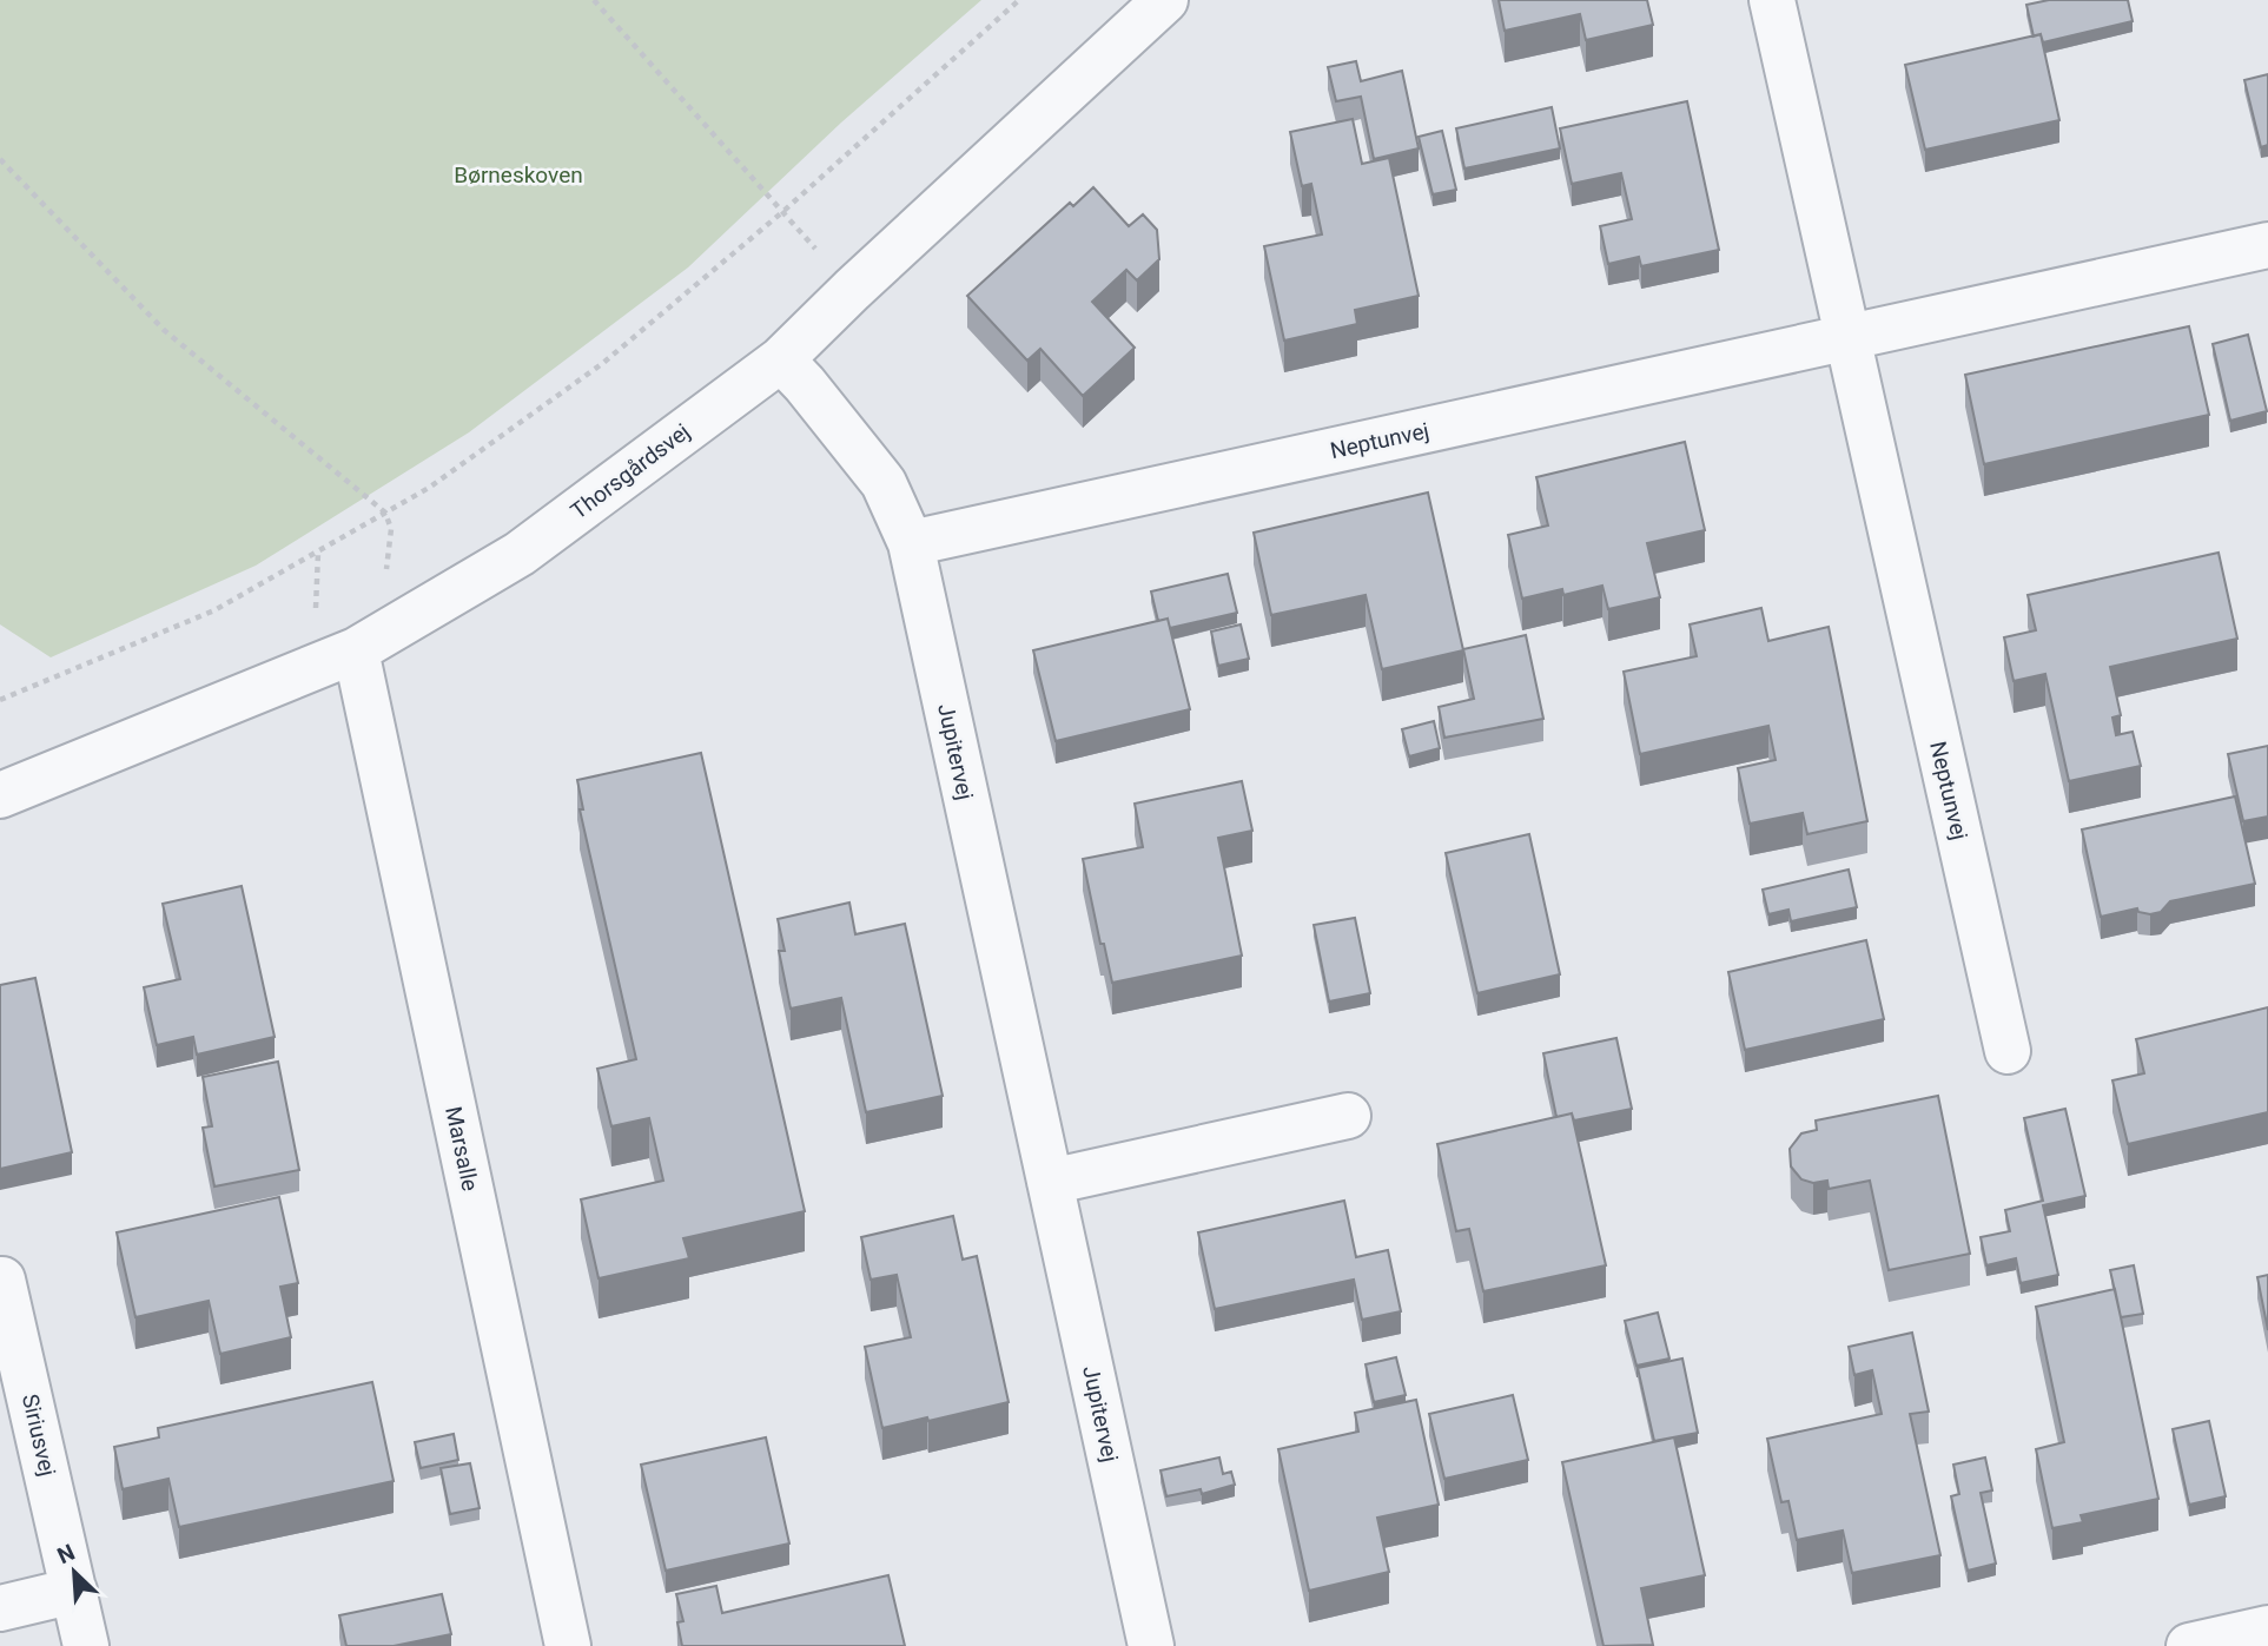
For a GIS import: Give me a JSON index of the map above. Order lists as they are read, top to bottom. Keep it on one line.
{"streets":{"street":["Neptunvej","Thorsgårdsvej","Jupitervej","Marsalle","Siriusvej"]},"crossings":[["Neptunvej","Jupitervej"],["Thorsgårdsvej","Jupitervej"],["Thorsgårdsvej","Marsalle"]],"parks":["Børneskoven"],"north":"top left"}
